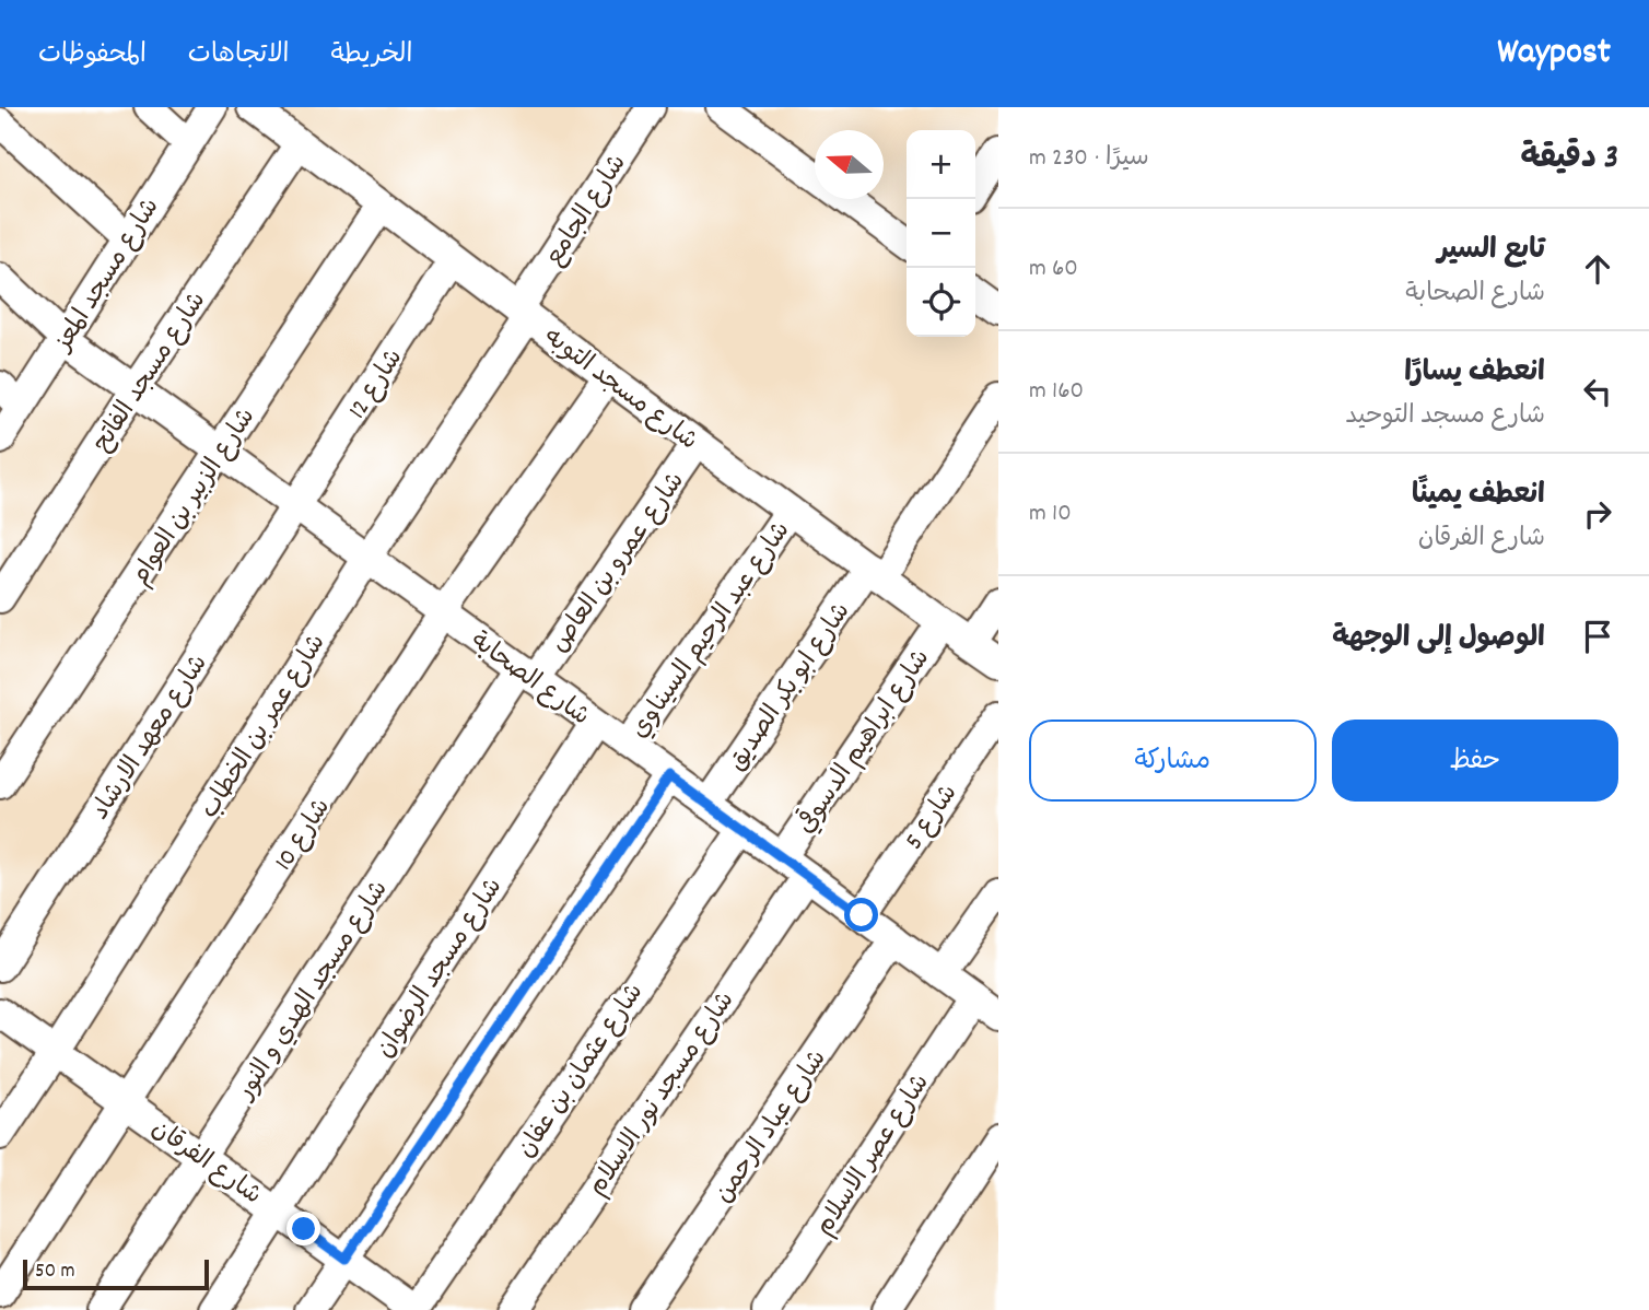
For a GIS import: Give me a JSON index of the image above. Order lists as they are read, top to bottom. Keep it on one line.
{"streets":{"street":["شارع الجامع","شارع مسجد المعز","شارع مسجد الفاتح","شارع 12","شارع مسجد التوبه","شارع الزبير بن العوام","شارع عمرو بن العاص","شارع عبد الرحيم السيناوي","شارع الصحابة","شارع ابو بكر الصديق","شارع عمر بن الخطاب","شارع معهد الارشاد","شارع ابراهيم الدسوقي","شارع 5","شارع 10","شارع مسجد الرضوان","شارع مسجد الهدي و النور","شارع عثمان بن عفان","شارع مسجد نور الاسلام","شارع عباد الرحمن","شارع عصر الاسلام","شارع الفرقان"]},"crossings":[["شارع الجامع","شارع مسجد التوبه"],["شارع الجامع","شارع عمر بن الخطاب"],["شارع مسجد المعز","شارع الصحابة"],["شارع مسجد الفاتح","شارع مسجد التوبه"],["شارع مسجد الفاتح","شارع الصحابة"],["شارع 12","شارع مسجد التوبه"],["شارع 12","شارع الصحابة"],["شارع 12","شارع معهد الارشاد"],["شارع مسجد التوبه","شارع الزبير بن العوام"],["شارع مسجد التوبه","شارع عمرو بن العاص"],["شارع مسجد التوبه","شارع عبد الرحيم السيناوي"],["شارع مسجد التوبه","شارع ابو بكر الصديق"],["شارع مسجد التوبه","شارع عمر بن الخطاب"],["شارع مسجد التوبه","شارع ابراهيم الدسوقي"],["شارع مسجد التوبه","شارع 10"],["شارع الزبير بن العوام","شارع الصحابة"],["شارع عمرو بن العاص","شارع الصحابة"],["شارع عمرو بن العاص","شارع مسجد الهدي و النور"],["شارع عبد الرحيم السيناوي","شارع الصحابة"],["شارع الصحابة","شارع ابو بكر الصديق"],["شارع الصحابة","شارع عمر بن الخطاب"],["شارع الصحابة","شارع معهد الارشاد"],["شارع الصحابة","شارع ابراهيم الدسوقي"],["شارع الصحابة","شارع 5"],["شارع الصحابة","شارع 10"],["شارع الصحابة","شارع مسجد الرضوان"],["شارع الصحابة","شارع مسجد الهدي و النور"],["شارع الصحابة","شارع عثمان بن عفان"],["شارع الصحابة","شارع مسجد نور الاسلام"],["شارع الصحابة","شارع عباد الرحمن"],["شارع الصحابة","شارع عصر الاسلام"],["شارع عمر بن الخطاب","شارع الفرقان"],["شارع 10","شارع الفرقان"],["شارع مسجد الرضوان","شارع الفرقان"],["شارع مسجد الهدي و النور","شارع الفرقان"],["شارع عثمان بن عفان","شارع الفرقان"]],"scale_bar":"50 m","north":"left","page":{"header":"Waypost","nav":["الخريطة","الاتجاهات","المحفوظات"],"heading":["3 دقيقة","سيرًا · 230 m"],"map_buttons":["+","−"],"list":[["تابع السير","شارع الصحابة","60 m"],["انعطف يسارًا","شارع مسجد التوحيد","160 m"],["انعطف يمينًا","شارع الفرقان","10 m"],"الوصول إلى الوجهة"],"buttons":["حفظ","مشاركة"],"scale":"50 m"}}
